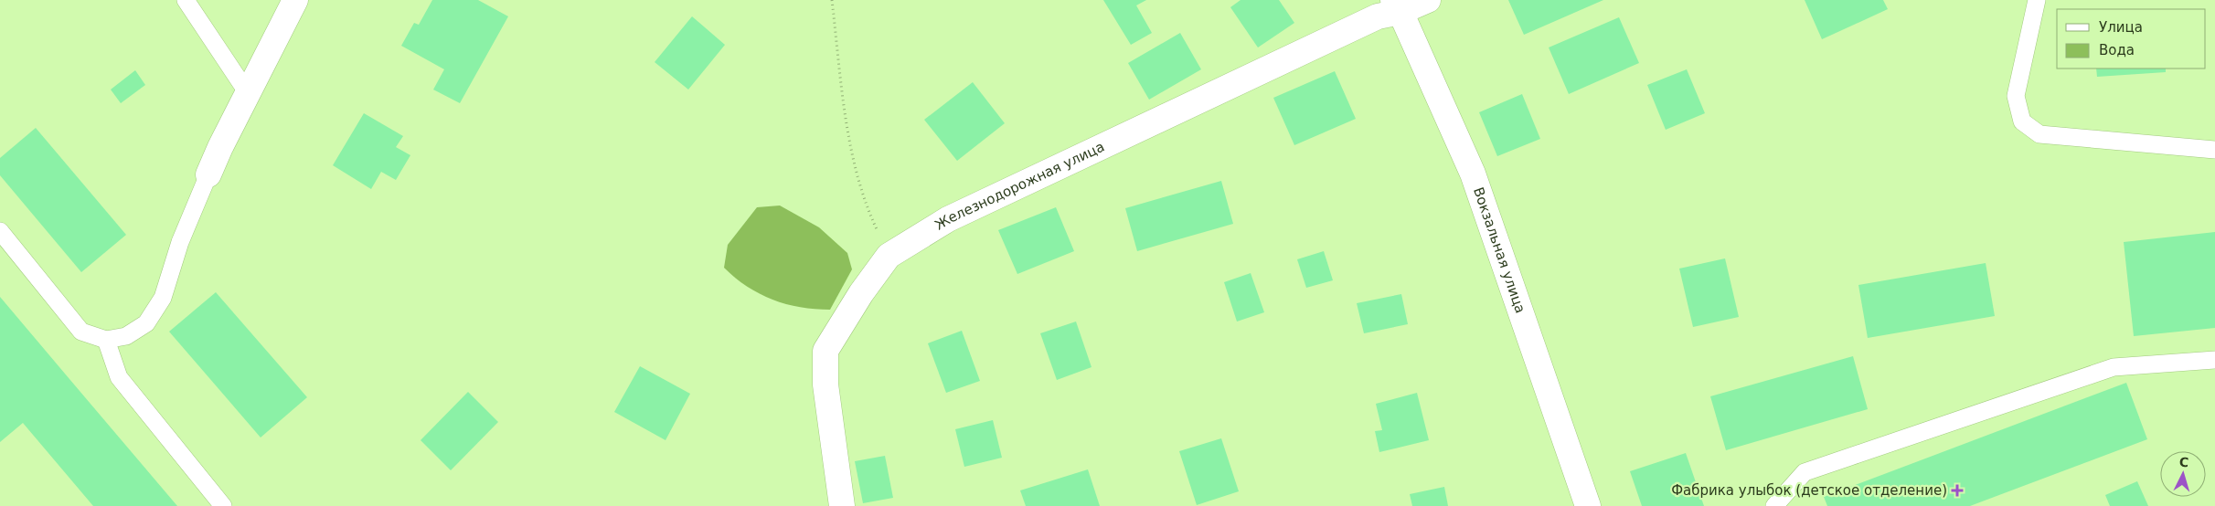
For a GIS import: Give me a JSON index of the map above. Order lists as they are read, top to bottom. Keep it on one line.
{"streets":{"street":["Железнодорожная улица","Вокзальная улица"]},"crossings":[["Железнодорожная улица","Вокзальная улица"]],"places":{"health":["Фабрика улыбок (детское отделение)"]},"legend":["Улица","Вода"],"north":"top"}
